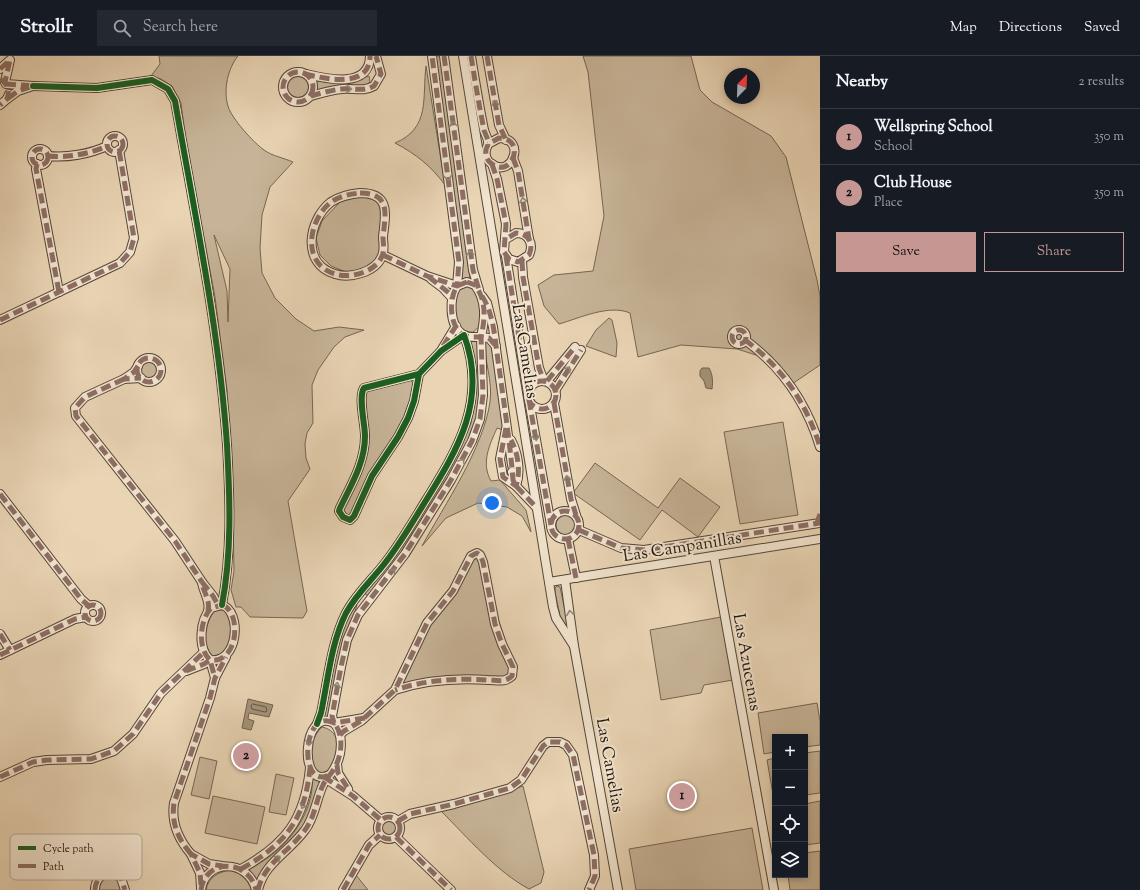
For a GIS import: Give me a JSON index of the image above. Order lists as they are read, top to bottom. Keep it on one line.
{"streets":{"street":["Las Camelias","Las Campanillas","Las Azucenas"]},"crossings":[["Las Camelias","Las Campanillas"],["Las Campanillas","Las Azucenas"]],"legend":["Cycle path","Path"],"north":"top right","page":{"header":"Strollr","search":"Search here","nav":["Map","Directions","Saved"],"heading":["Nearby","2 results"],"list":[{"mark":"1","name":"Wellspring School","note":"School","value":"350 m"},{"mark":"2","name":"Club House","note":"Place","value":"350 m"}],"buttons":["Save","Share"],"map_buttons":["+","−"],"pins":["2","1"]}}
